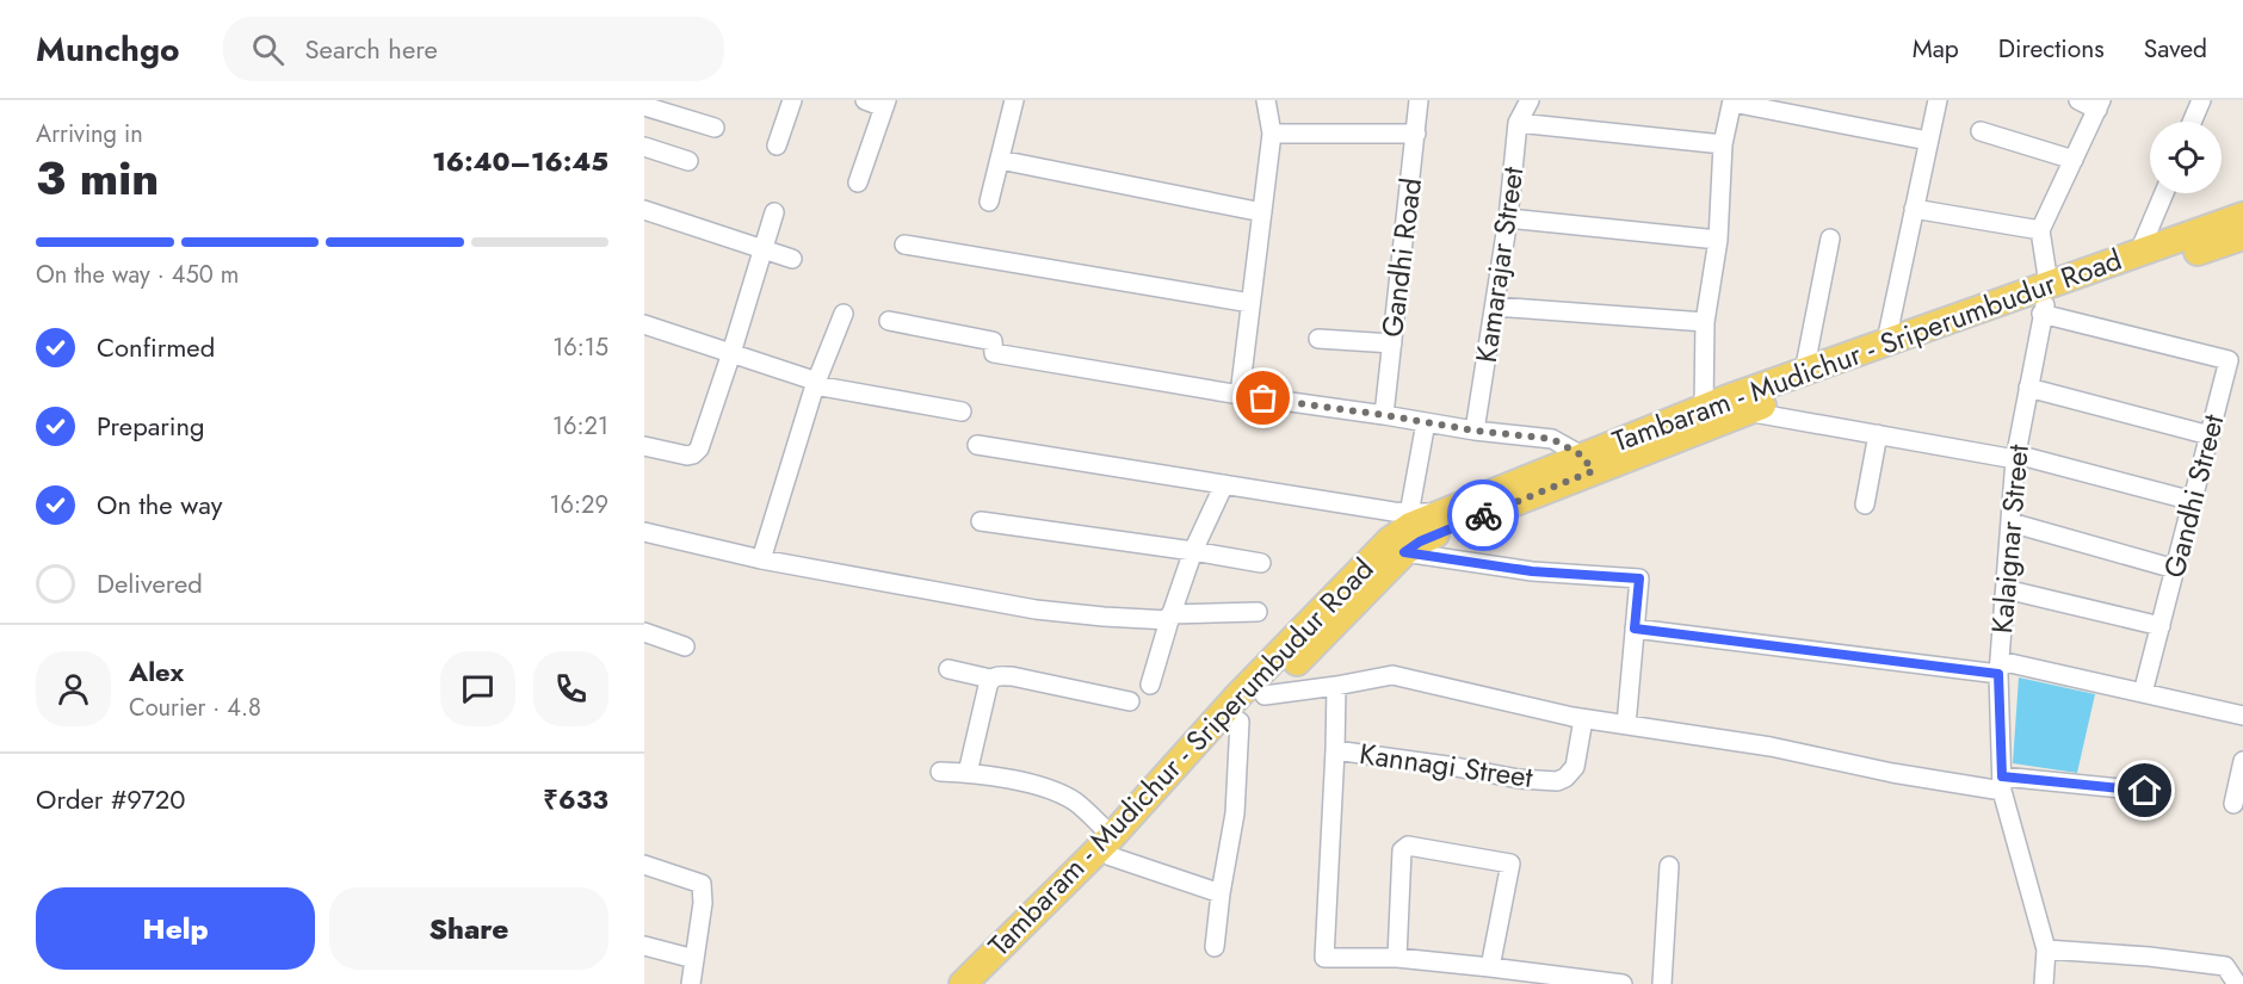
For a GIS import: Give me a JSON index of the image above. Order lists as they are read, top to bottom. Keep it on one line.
{"streets":{"main road":["Tambaram - Mudichur - Sriperumbudur Road"],"street":["Gandhi Road","Kamarajar Street","Gandhi Street","Kalaignar Street","Kannagi Street"]},"crossings":[["Tambaram - Mudichur - Sriperumbudur Road","Gandhi Street"],["Tambaram - Mudichur - Sriperumbudur Road","Kalaignar Street"],["Gandhi Street","Kalaignar Street"]],"page":{"header":"Munchgo","search":"Search here","nav":["Map","Directions","Saved"],"heading":["3 min","Arriving in","16:40–16:45"],"panel":["Alex","Courier · 4.8","Order #9720","₹633"],"bar":"On the way · 450 m","list":[["Confirmed","16:15"],["Preparing","16:21"],["On the way","16:29"],"Delivered"],"buttons":["Help","Share"]}}
